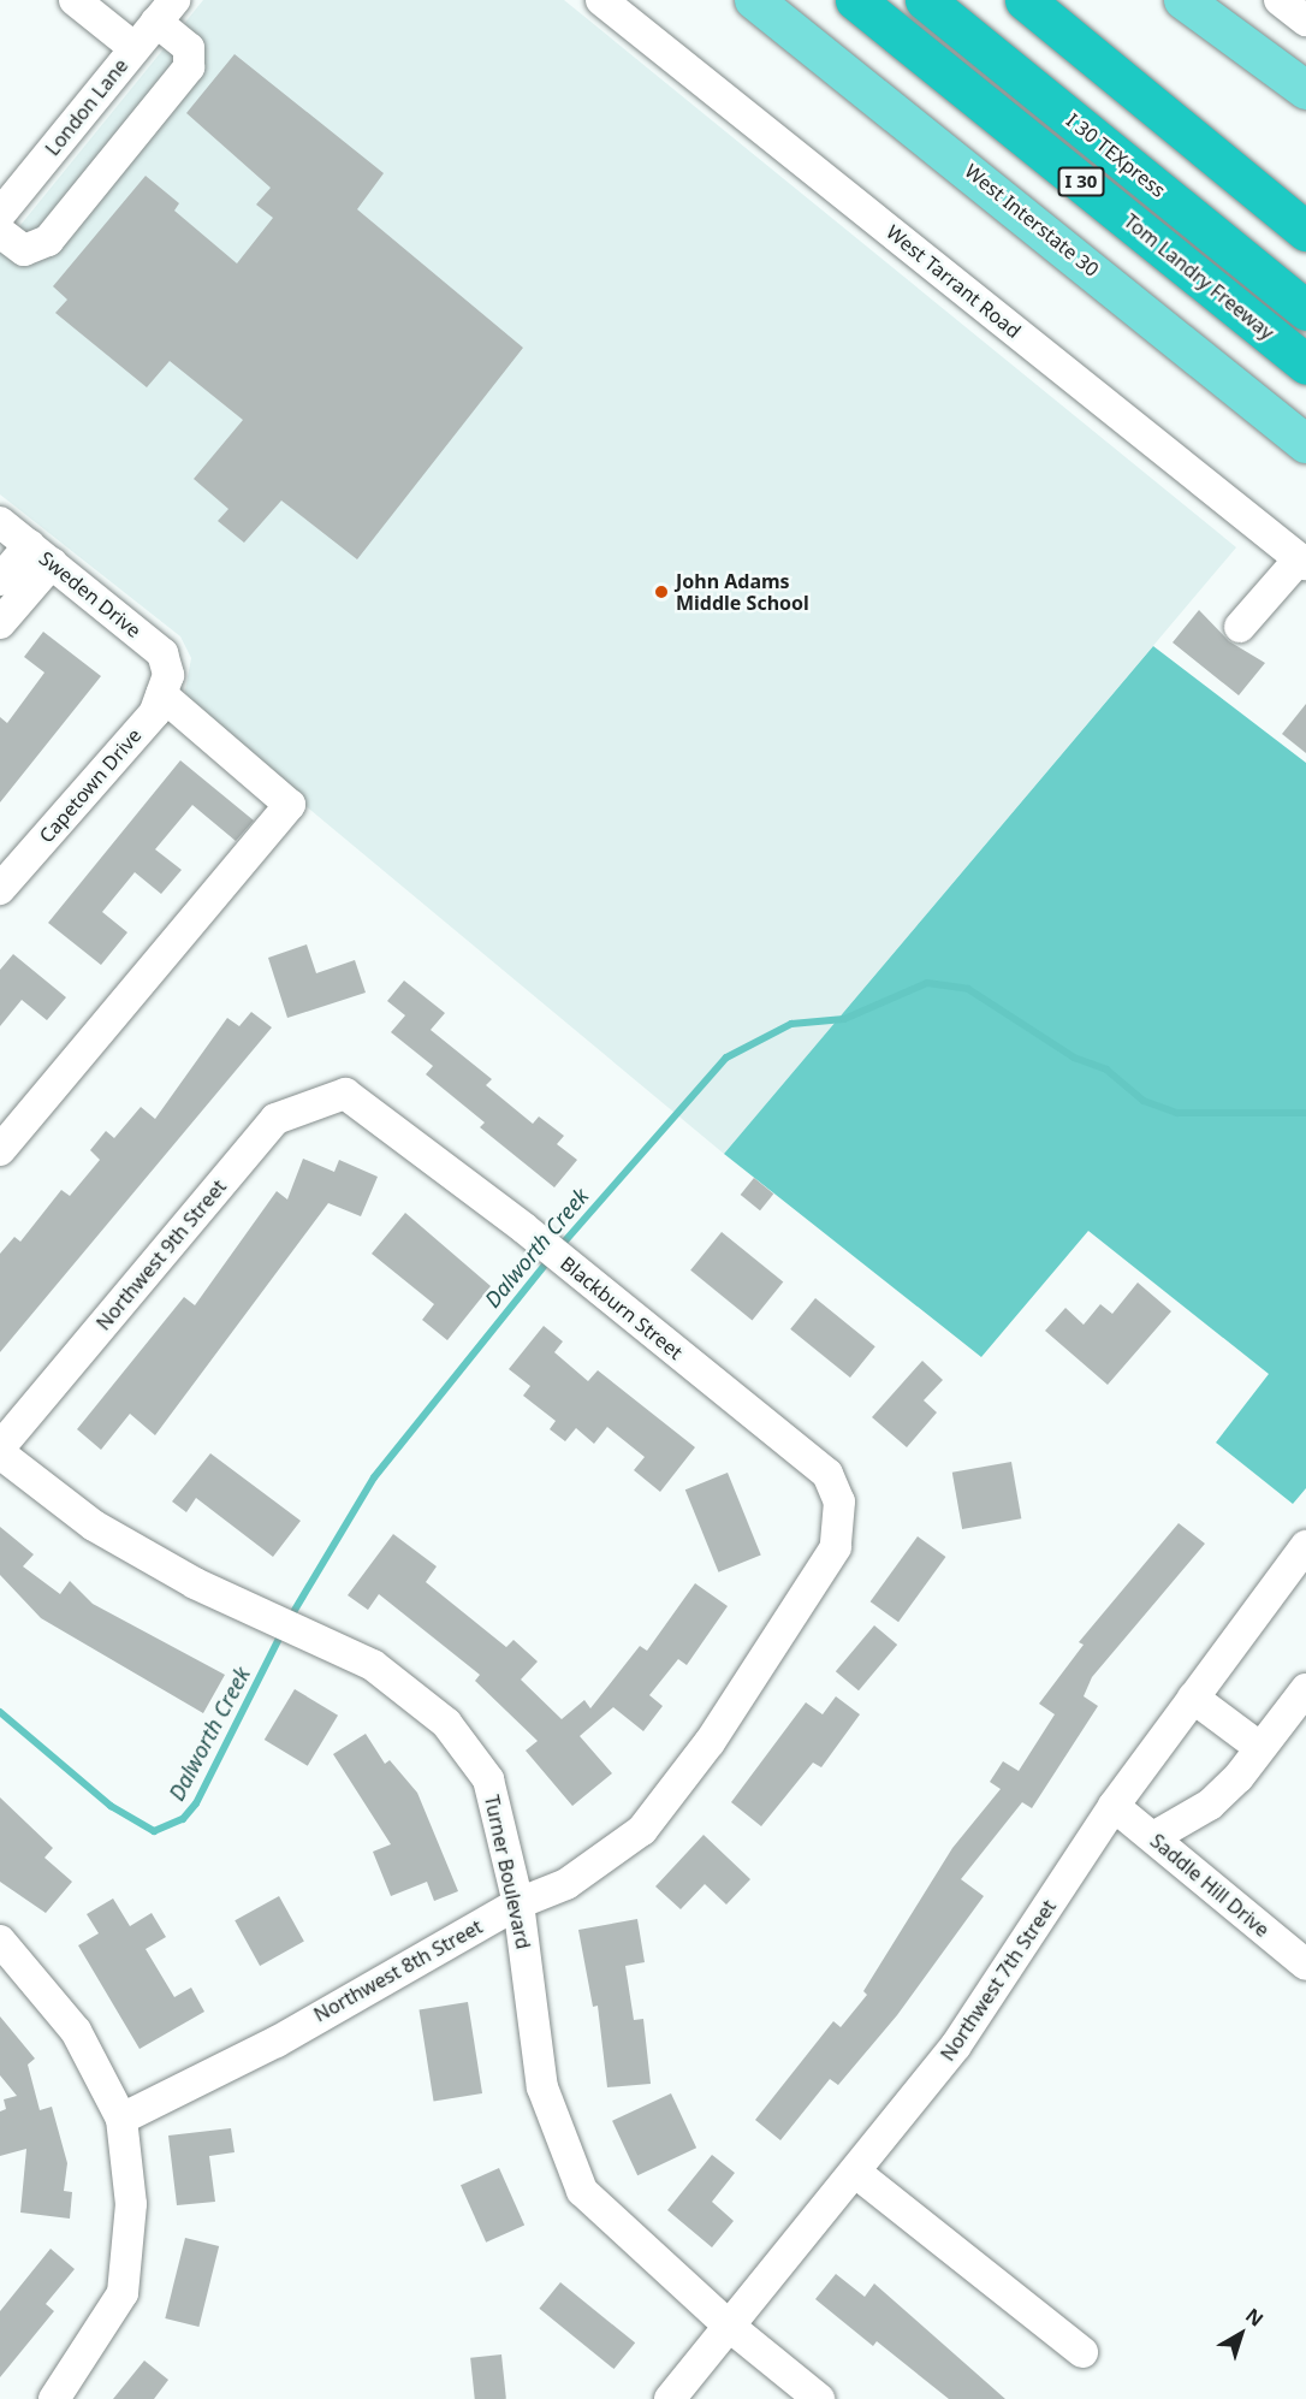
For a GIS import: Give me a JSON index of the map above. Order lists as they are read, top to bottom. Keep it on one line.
{"streets":{"highway":["I 30 TEXpress","I 30","Tom Landry Freeway"],"main road":["West Interstate 30"],"street":["London Lane","West Tarrant Road","Sweden Drive","Capetown Drive","Northwest 9th Street","Blackburn Street","Turner Boulevard","Saddle Hill Drive","Northwest 8th Street","Northwest 7th Street"]},"crossings":[["Sweden Drive","Capetown Drive"],["Northwest 9th Street","Blackburn Street"],["Blackburn Street","Northwest 8th Street"],["Turner Boulevard","Northwest 8th Street"],["Turner Boulevard","Northwest 7th Street"],["Saddle Hill Drive","Northwest 7th Street"]],"water":["Dalworth Creek"],"places":["John Adams Middle School"],"north":"top right"}
